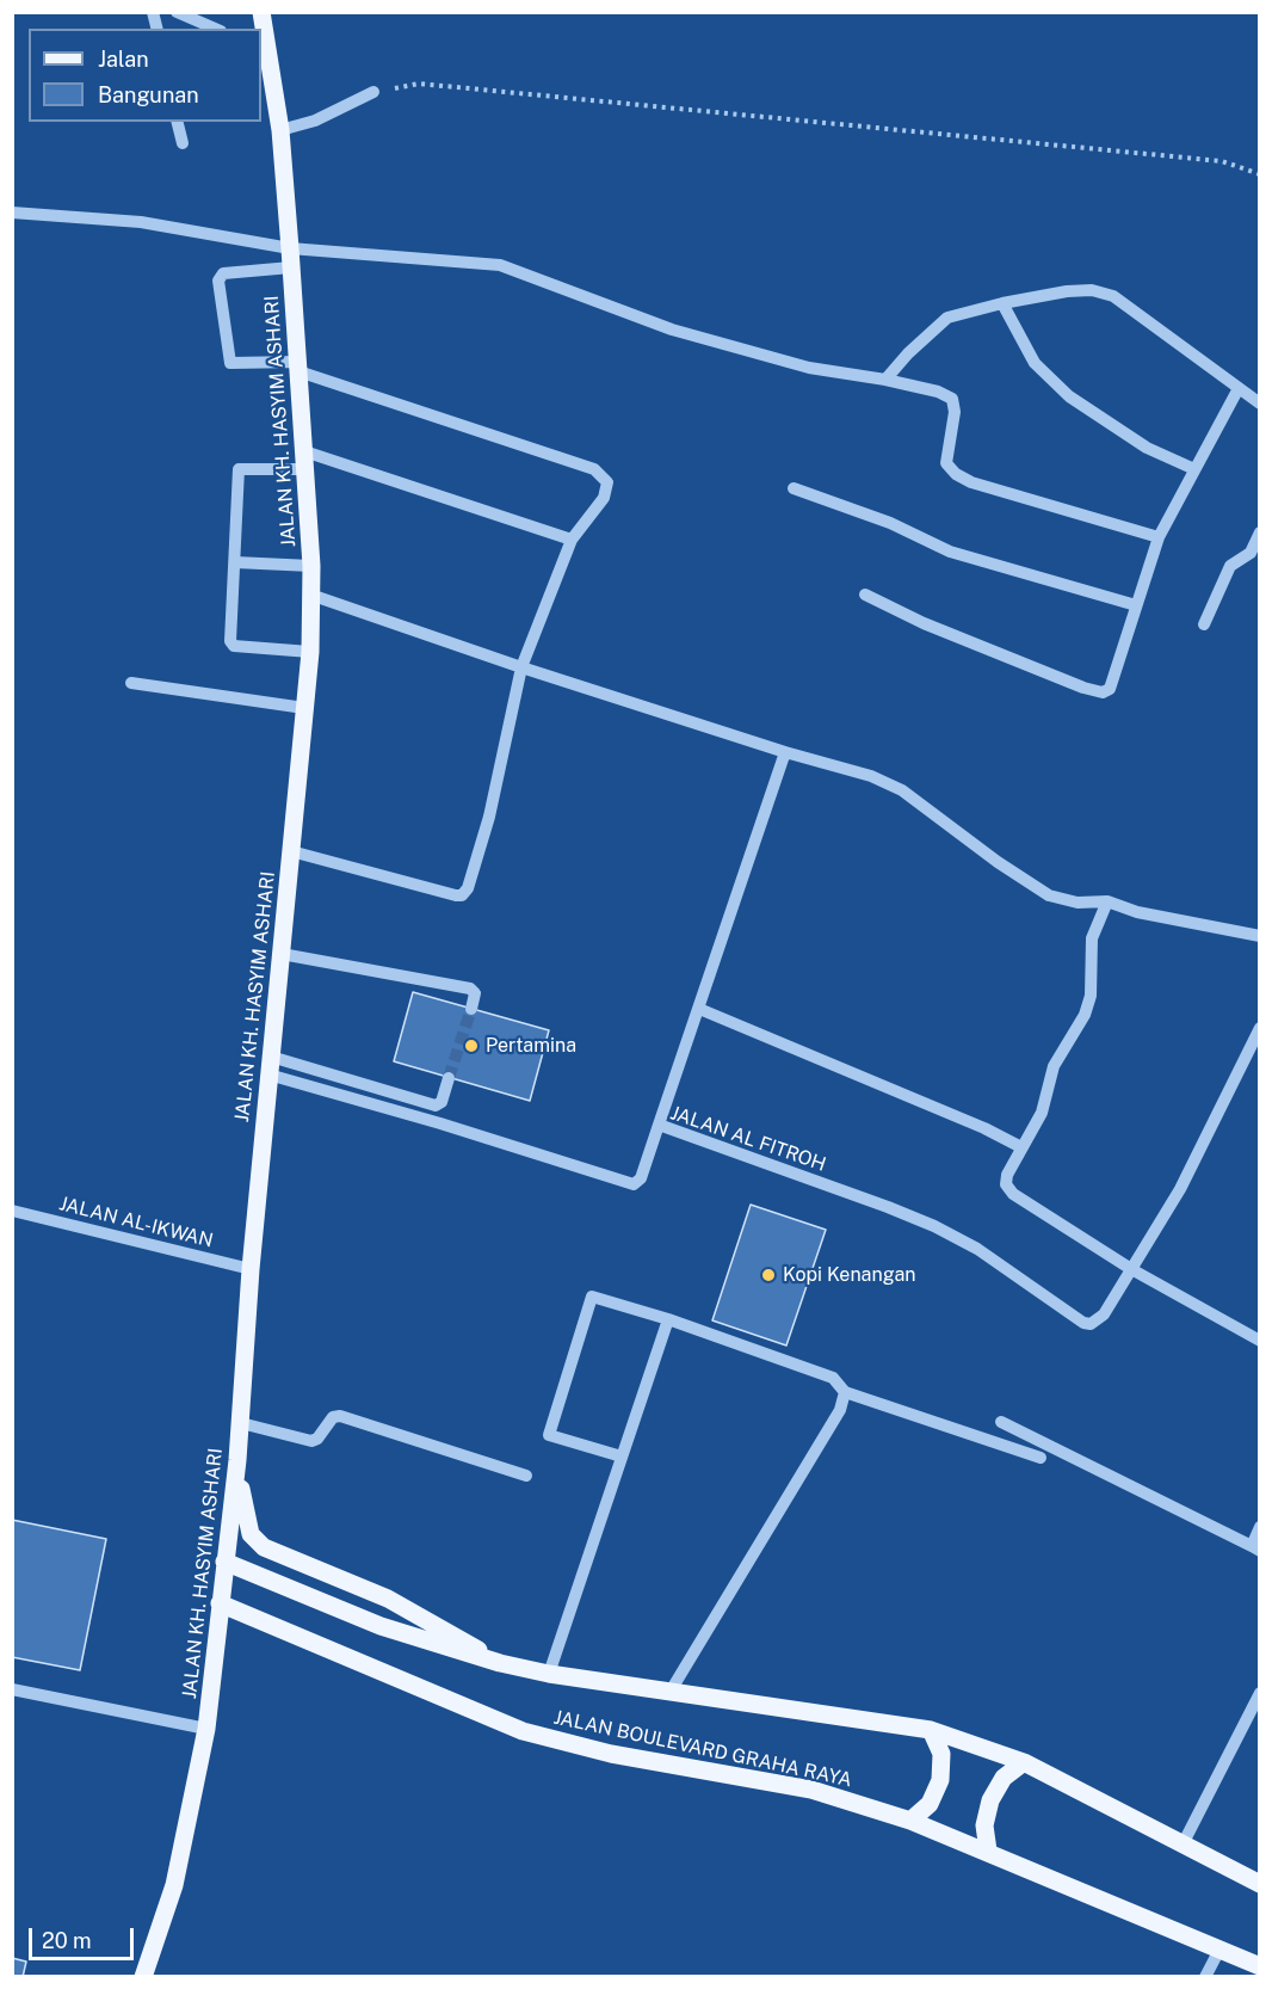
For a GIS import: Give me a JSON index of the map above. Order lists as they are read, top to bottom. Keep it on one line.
{"streets":{"main road":["JALAN KH. HASYIM ASHARI","JALAN BOULEVARD GRAHA RAYA"],"street":["JALAN AL FITROH","JALAN AL-IKWAN"]},"crossings":[["JALAN KH. HASYIM ASHARI","JALAN AL FITROH"],["JALAN KH. HASYIM ASHARI","JALAN AL-IKWAN"],["JALAN KH. HASYIM ASHARI","JALAN BOULEVARD GRAHA RAYA"]],"places":["Pertamina","Kopi Kenangan"],"legend":["Jalan","Bangunan"],"scale_bar":"20 m"}
